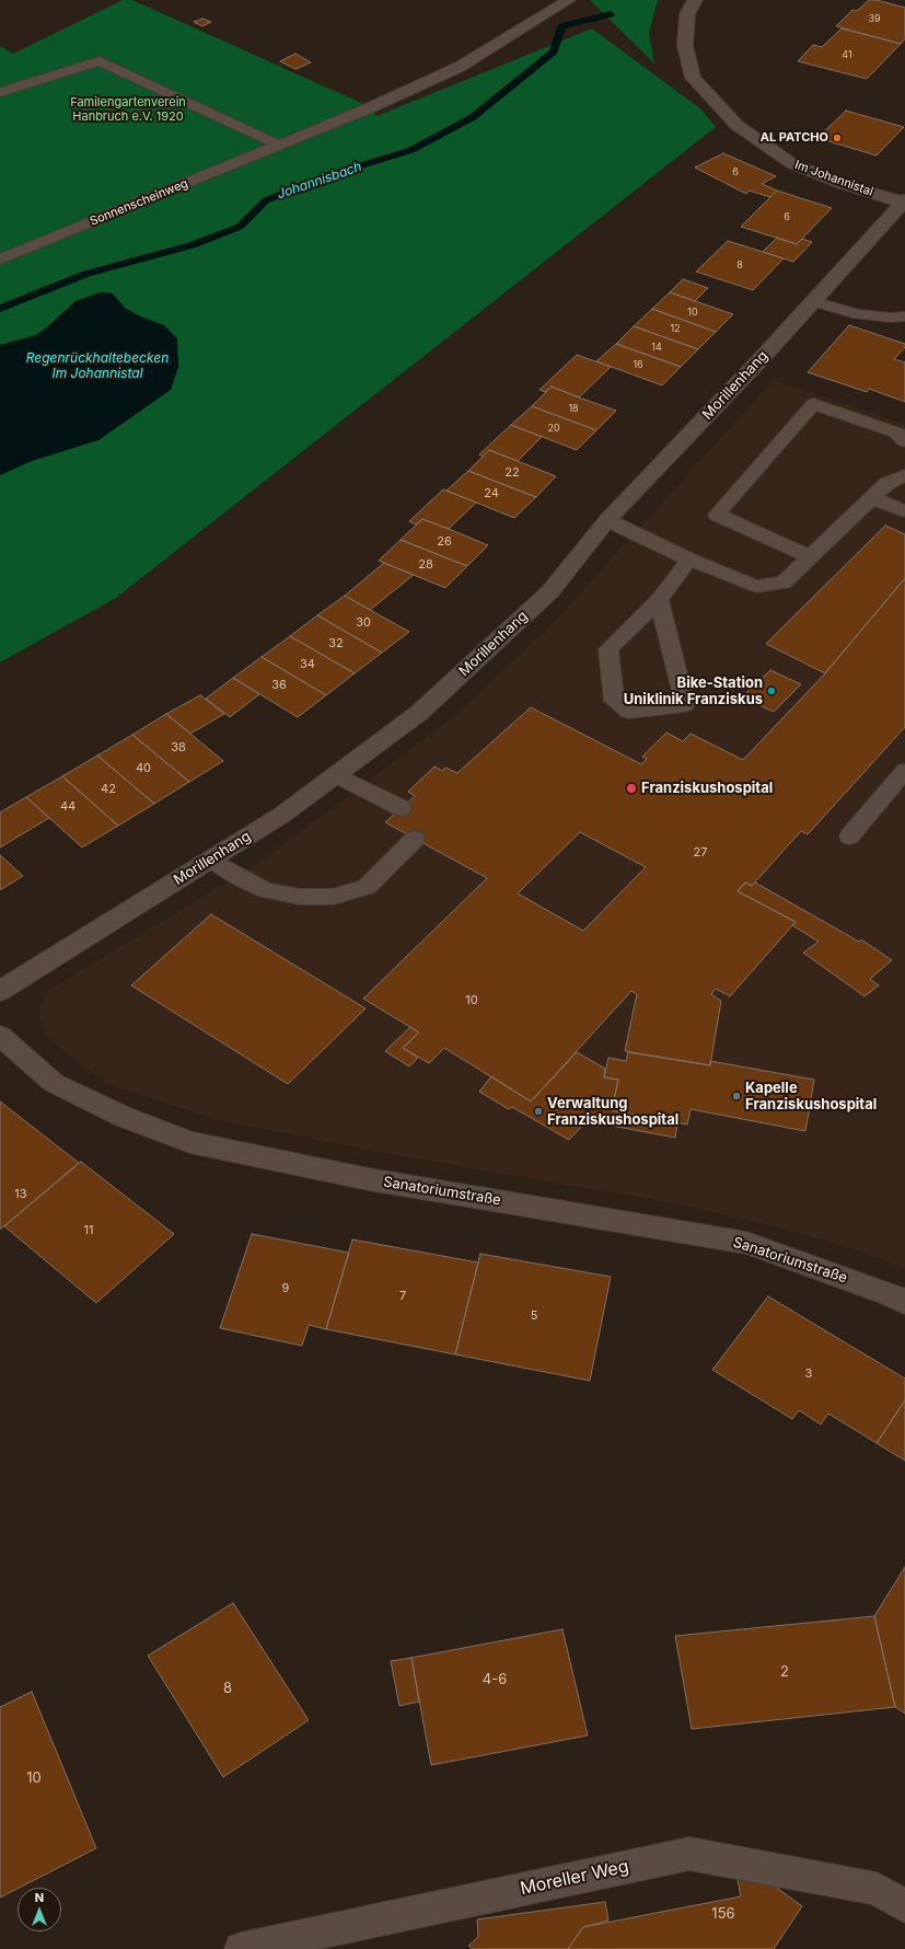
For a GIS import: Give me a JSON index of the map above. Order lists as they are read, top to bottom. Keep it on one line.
{"streets":{"street":["Im Johannistal","Morillenhang","Sanatoriumstraße","Moreller Weg"],"lane":["Sonnenscheinweg"]},"crossings":[["Im Johannistal","Morillenhang"]],"water":["Johannisbach","Regenrückhaltebecken Im Johannistal"],"parks":["Familengartenverein Hanbruch e.V. 1920"],"places":["AL PATCHO","Bike-Station Uniklinik Franziskus","Franziskushospital","Kapelle Franziskushospital","Verwaltung Franziskushospital"],"house_numbers":["39","41","6","6","8","10","12","14","16","18","20","22","24","26","28","30","32","34","36","38","40","42","44","27","10","13","11","9","7","5","3","2","4-6","8","10","156"],"north":"top"}
